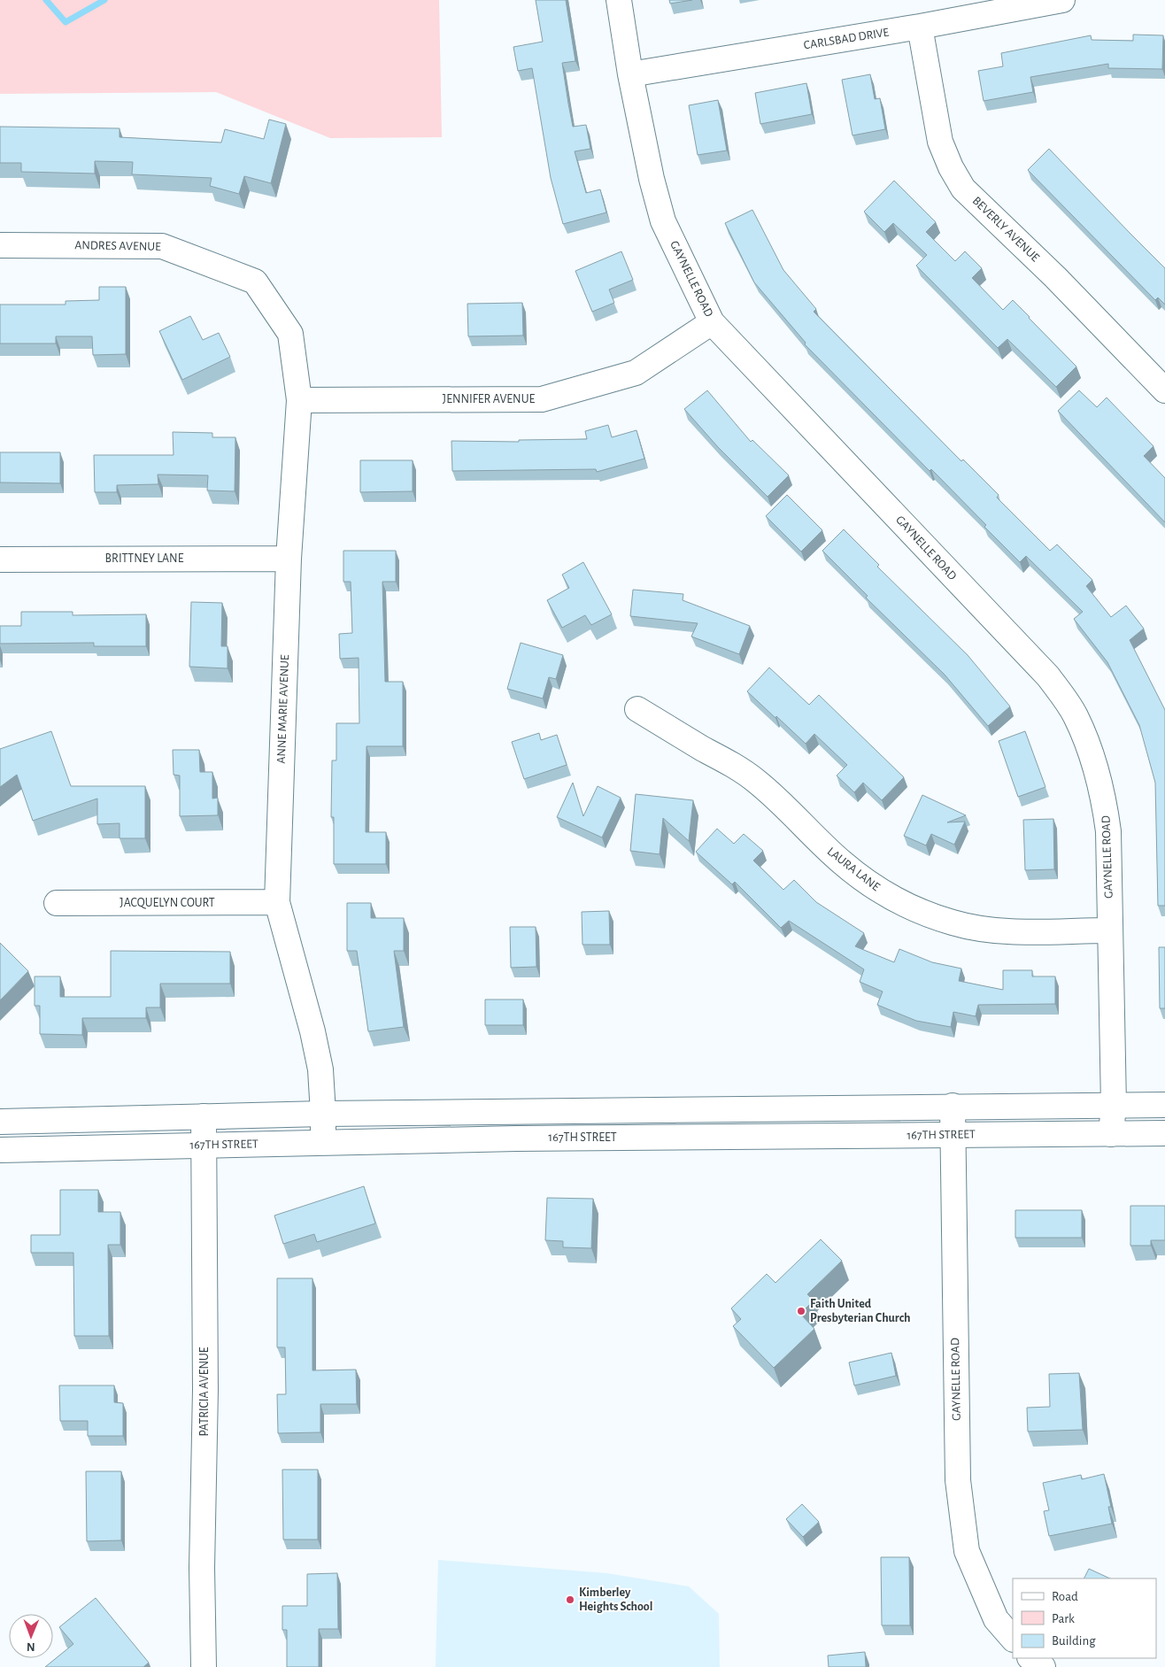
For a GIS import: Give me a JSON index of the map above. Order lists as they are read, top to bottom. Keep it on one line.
{"streets":{"street":["CARLSBAD DRIVE","BEVERLY AVENUE","ANDRES AVENUE","GAYNELLE ROAD","JENNIFER AVENUE","BRITTNEY LANE","ANNE MARIE AVENUE","LAURA LANE","JACQUELYN COURT","167TH STREET","PATRICIA AVENUE"]},"crossings":[["CARLSBAD DRIVE","BEVERLY AVENUE"],["CARLSBAD DRIVE","GAYNELLE ROAD"],["ANDRES AVENUE","ANNE MARIE AVENUE"],["GAYNELLE ROAD","JENNIFER AVENUE"],["GAYNELLE ROAD","LAURA LANE"],["GAYNELLE ROAD","167TH STREET"],["JENNIFER AVENUE","ANNE MARIE AVENUE"],["BRITTNEY LANE","ANNE MARIE AVENUE"],["ANNE MARIE AVENUE","JACQUELYN COURT"],["ANNE MARIE AVENUE","167TH STREET"],["167TH STREET","PATRICIA AVENUE"]],"places":["Faith United Presbyterian Church","Kimberley Heights School"],"legend":["Road","Park","Building"],"north":"bottom"}
